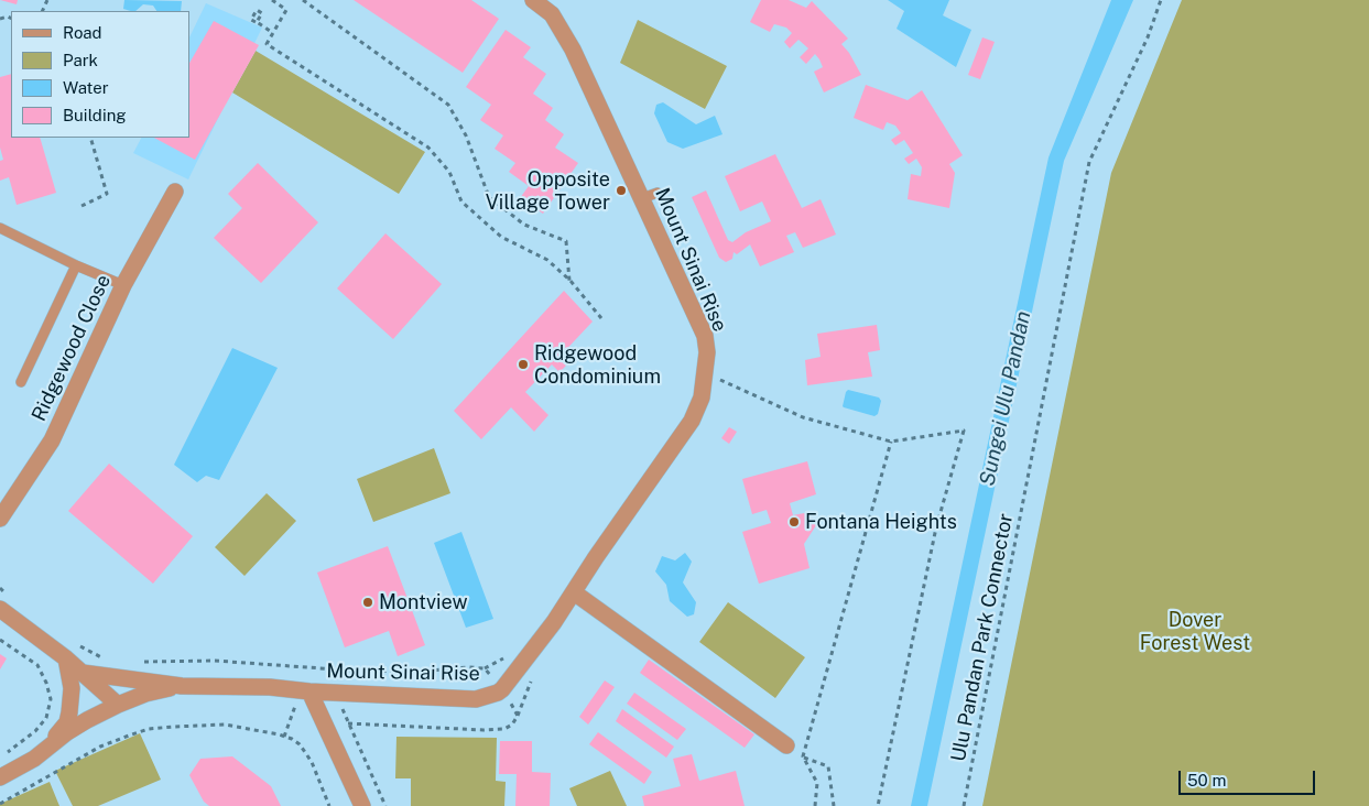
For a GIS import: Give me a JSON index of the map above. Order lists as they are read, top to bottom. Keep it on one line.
{"streets":{"street":["Mount Sinai Rise","Ridgewood Close"],"path":["Ulu Pandan Park Connector"]},"water":["Sungei Ulu Pandan"],"parks":["Dover Forest West"],"places":["Opposite Village Tower","Ridgewood Condominium","Fontana Heights","Montview"],"legend":["Road","Park","Water","Building"],"scale_bar":"50 m"}
